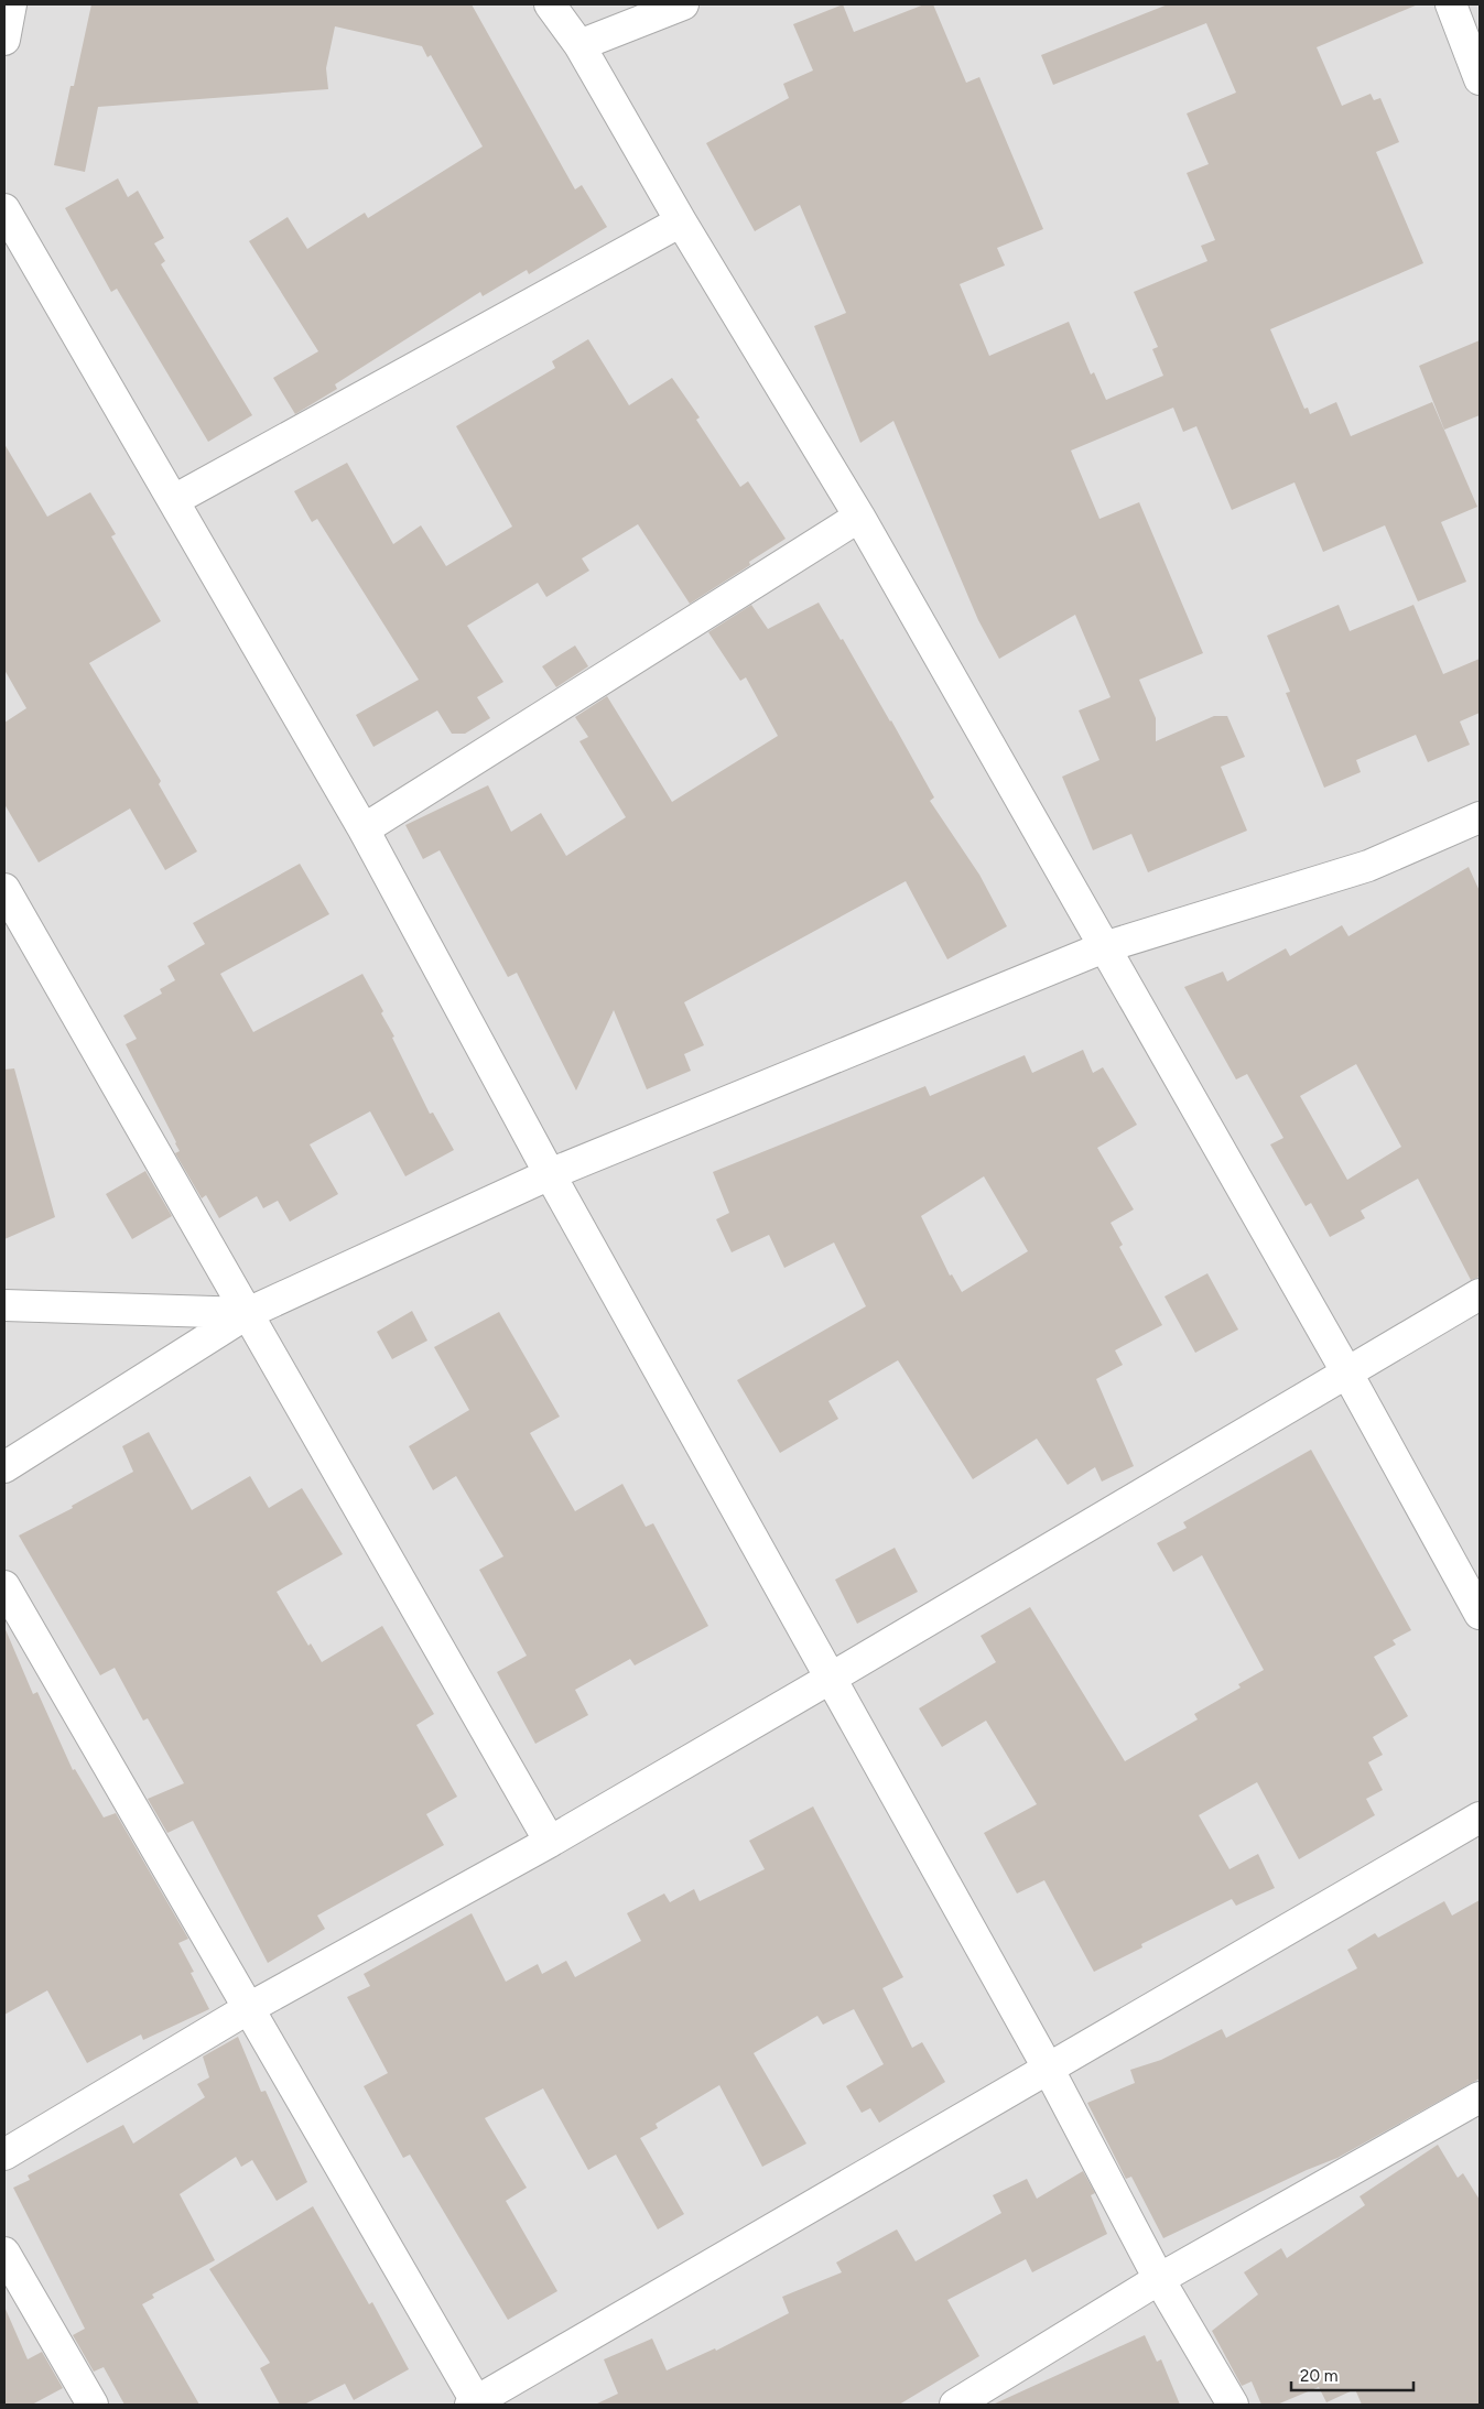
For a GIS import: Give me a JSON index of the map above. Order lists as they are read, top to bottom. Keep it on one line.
{"scale_bar":"20 m"}
